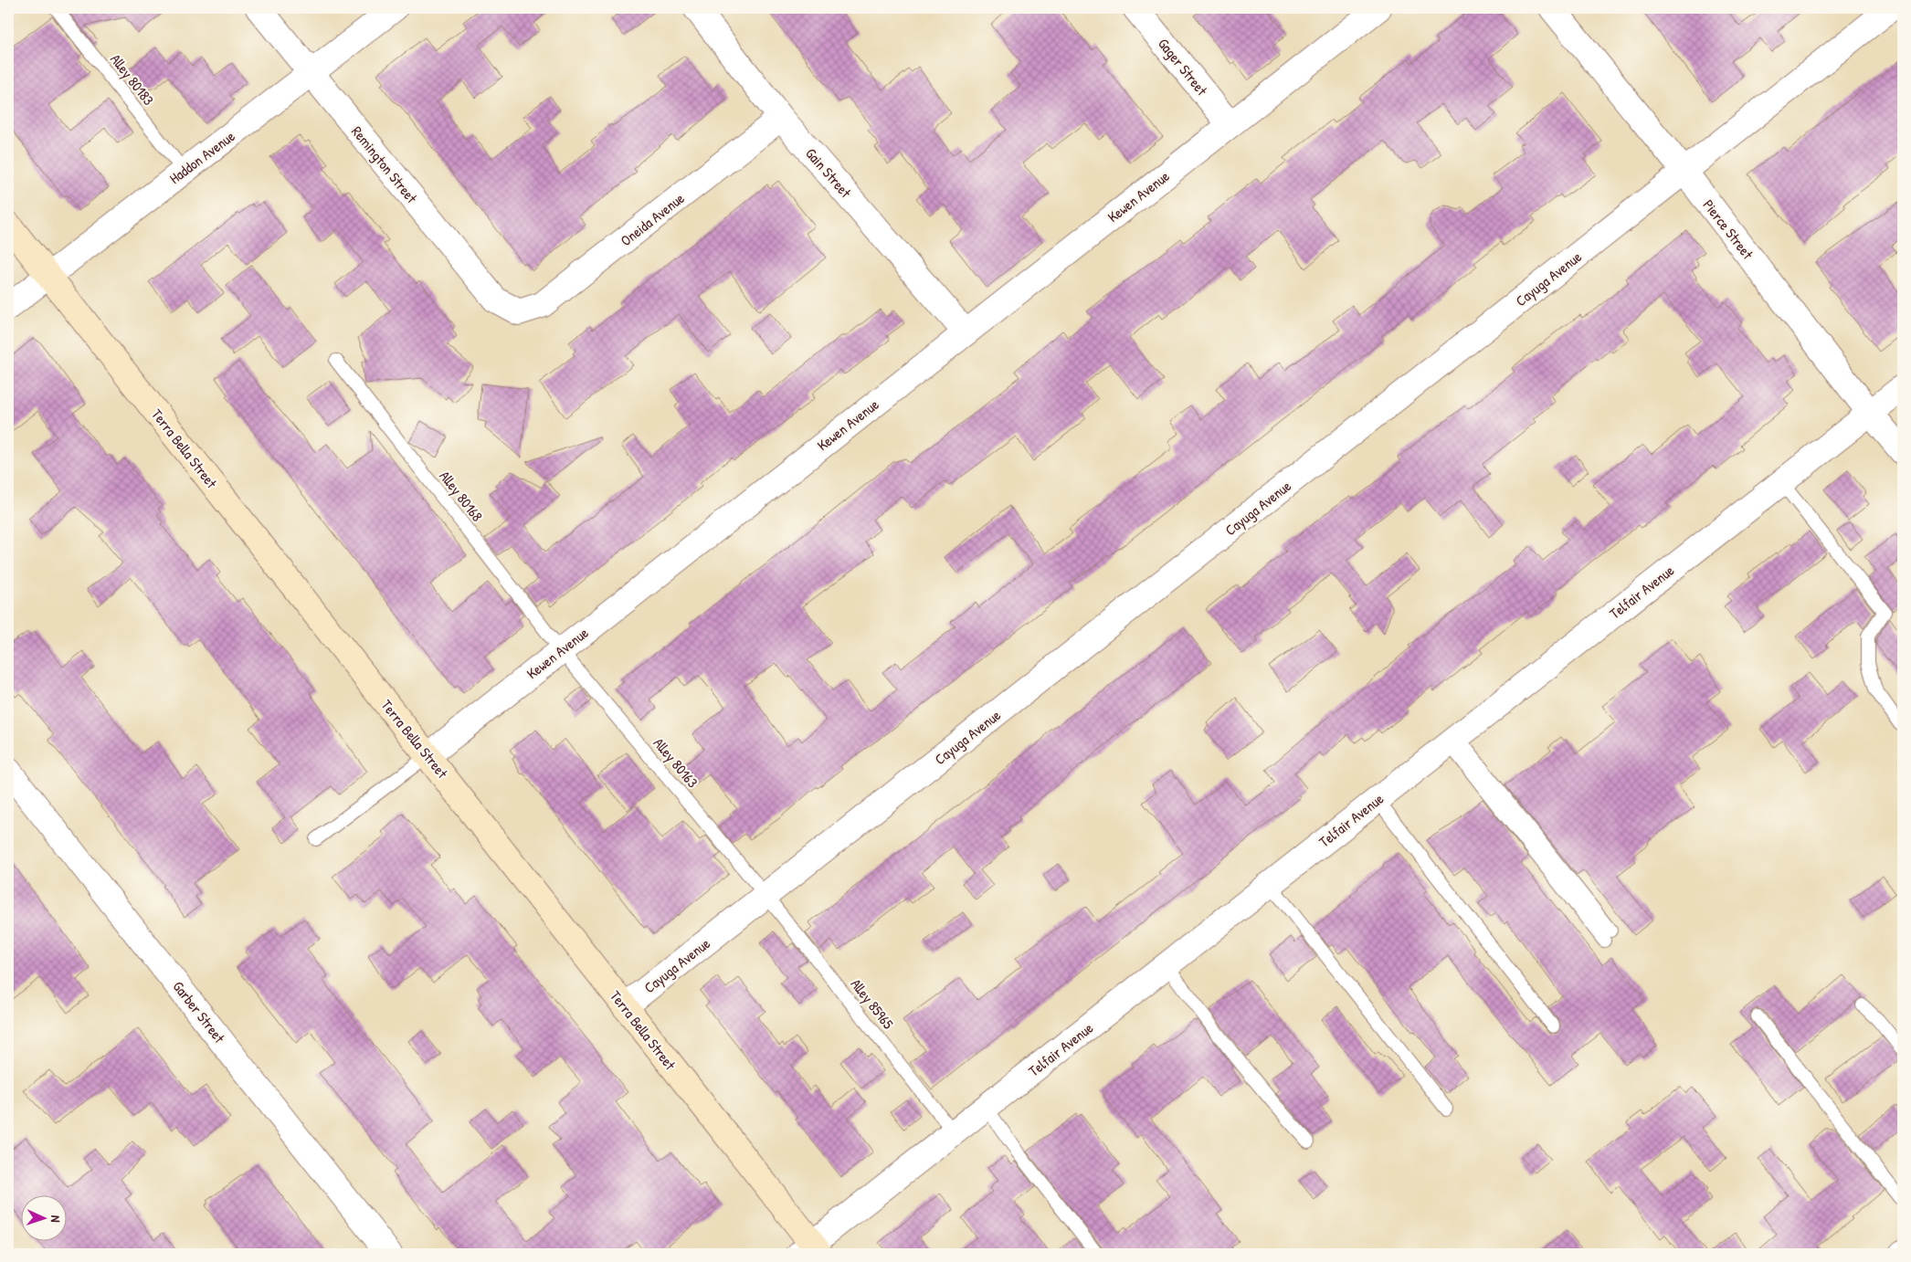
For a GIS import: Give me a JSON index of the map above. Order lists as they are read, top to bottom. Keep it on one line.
{"streets":{"main road":["Terra Bella Street"],"street":["Gager Street","Haddon Avenue","Remington Street","Gain Street","Kewen Avenue","Oneida Avenue","Pierce Street","Cayuga Avenue","Telfair Avenue","Garber Street"],"lane":["Alley 80183","Alley 80168","Alley 80163","Alley 85965"]},"crossings":[["Gager Street","Kewen Avenue"],["Alley 80183","Haddon Avenue"],["Haddon Avenue","Remington Street"],["Haddon Avenue","Terra Bella Street"],["Remington Street","Oneida Avenue"],["Gain Street","Kewen Avenue"],["Gain Street","Oneida Avenue"],["Kewen Avenue","Terra Bella Street"],["Kewen Avenue","Alley 80168"],["Kewen Avenue","Alley 80163"],["Pierce Street","Cayuga Avenue"],["Pierce Street","Telfair Avenue"],["Cayuga Avenue","Terra Bella Street"],["Cayuga Avenue","Alley 80163"],["Cayuga Avenue","Alley 85965"],["Terra Bella Street","Telfair Avenue"],["Alley 80168","Alley 80163"],["Telfair Avenue","Alley 85965"],["Alley 80163","Alley 85965"]],"north":"right"}
